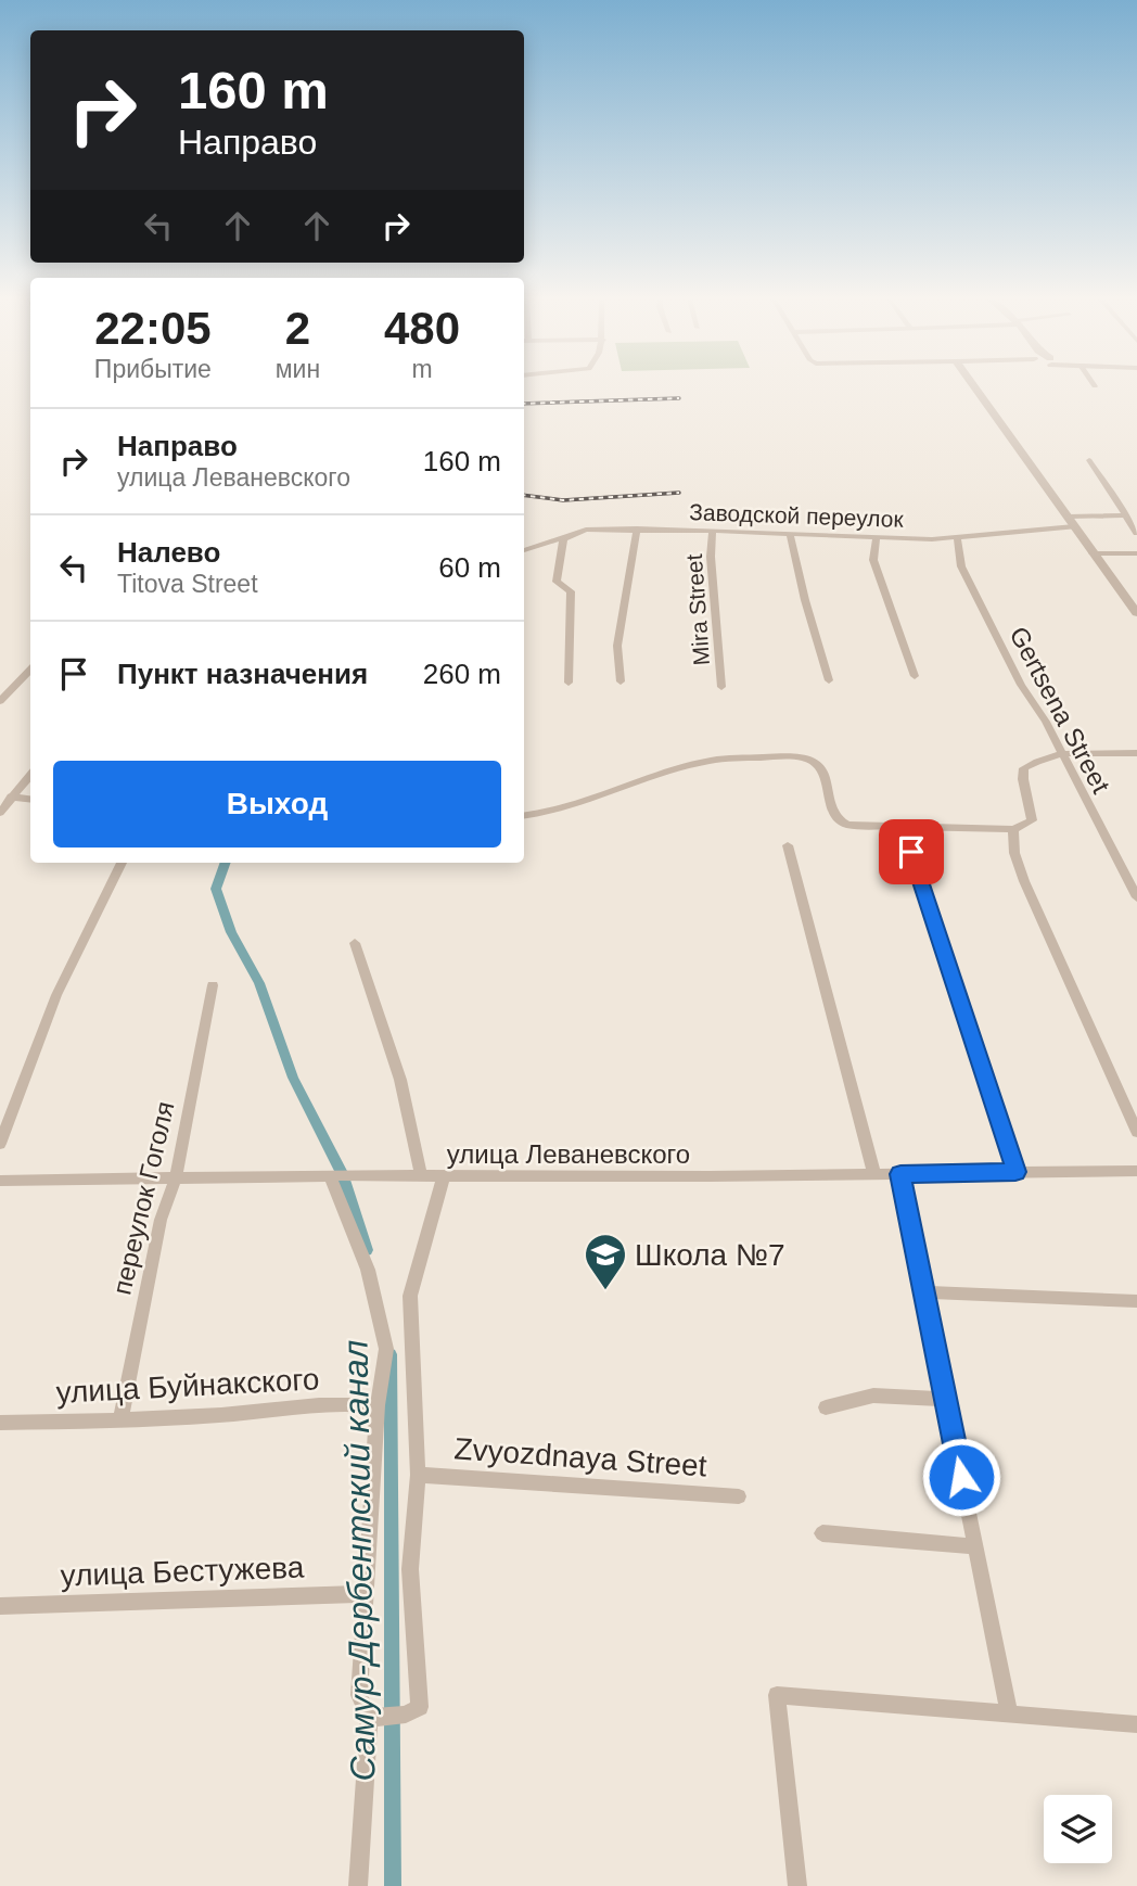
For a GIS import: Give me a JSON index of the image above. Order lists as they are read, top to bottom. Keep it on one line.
{"streets":{"street":["Заводской переулок","Mira Street","Gertsena Street","улица Леваневского","переулок Гоголя","улица Буйнакского","Zvyozdnaya Street","улица Бестужева"]},"crossings":[["Заводской переулок","Mira Street"],["Заводской переулок","Gertsena Street"],["улица Леваневского","переулок Гоголя"],["переулок Гоголя","улица Буйнакского"]],"water":["Самур-Дербентский канал"],"places":{"school or university":["Школа №7"]},"page":{"turn":["160 m","Направо"],"eta":["22:05","Прибытие","2","мин","480","m"],"list":[{"name":"Направо","note":"улица Леваневского","value":"160 m"},{"name":"Налево","note":"Titova Street","value":"60 m"},{"name":"Пункт назначения","value":"260 m"}],"buttons":"Выход"}}
